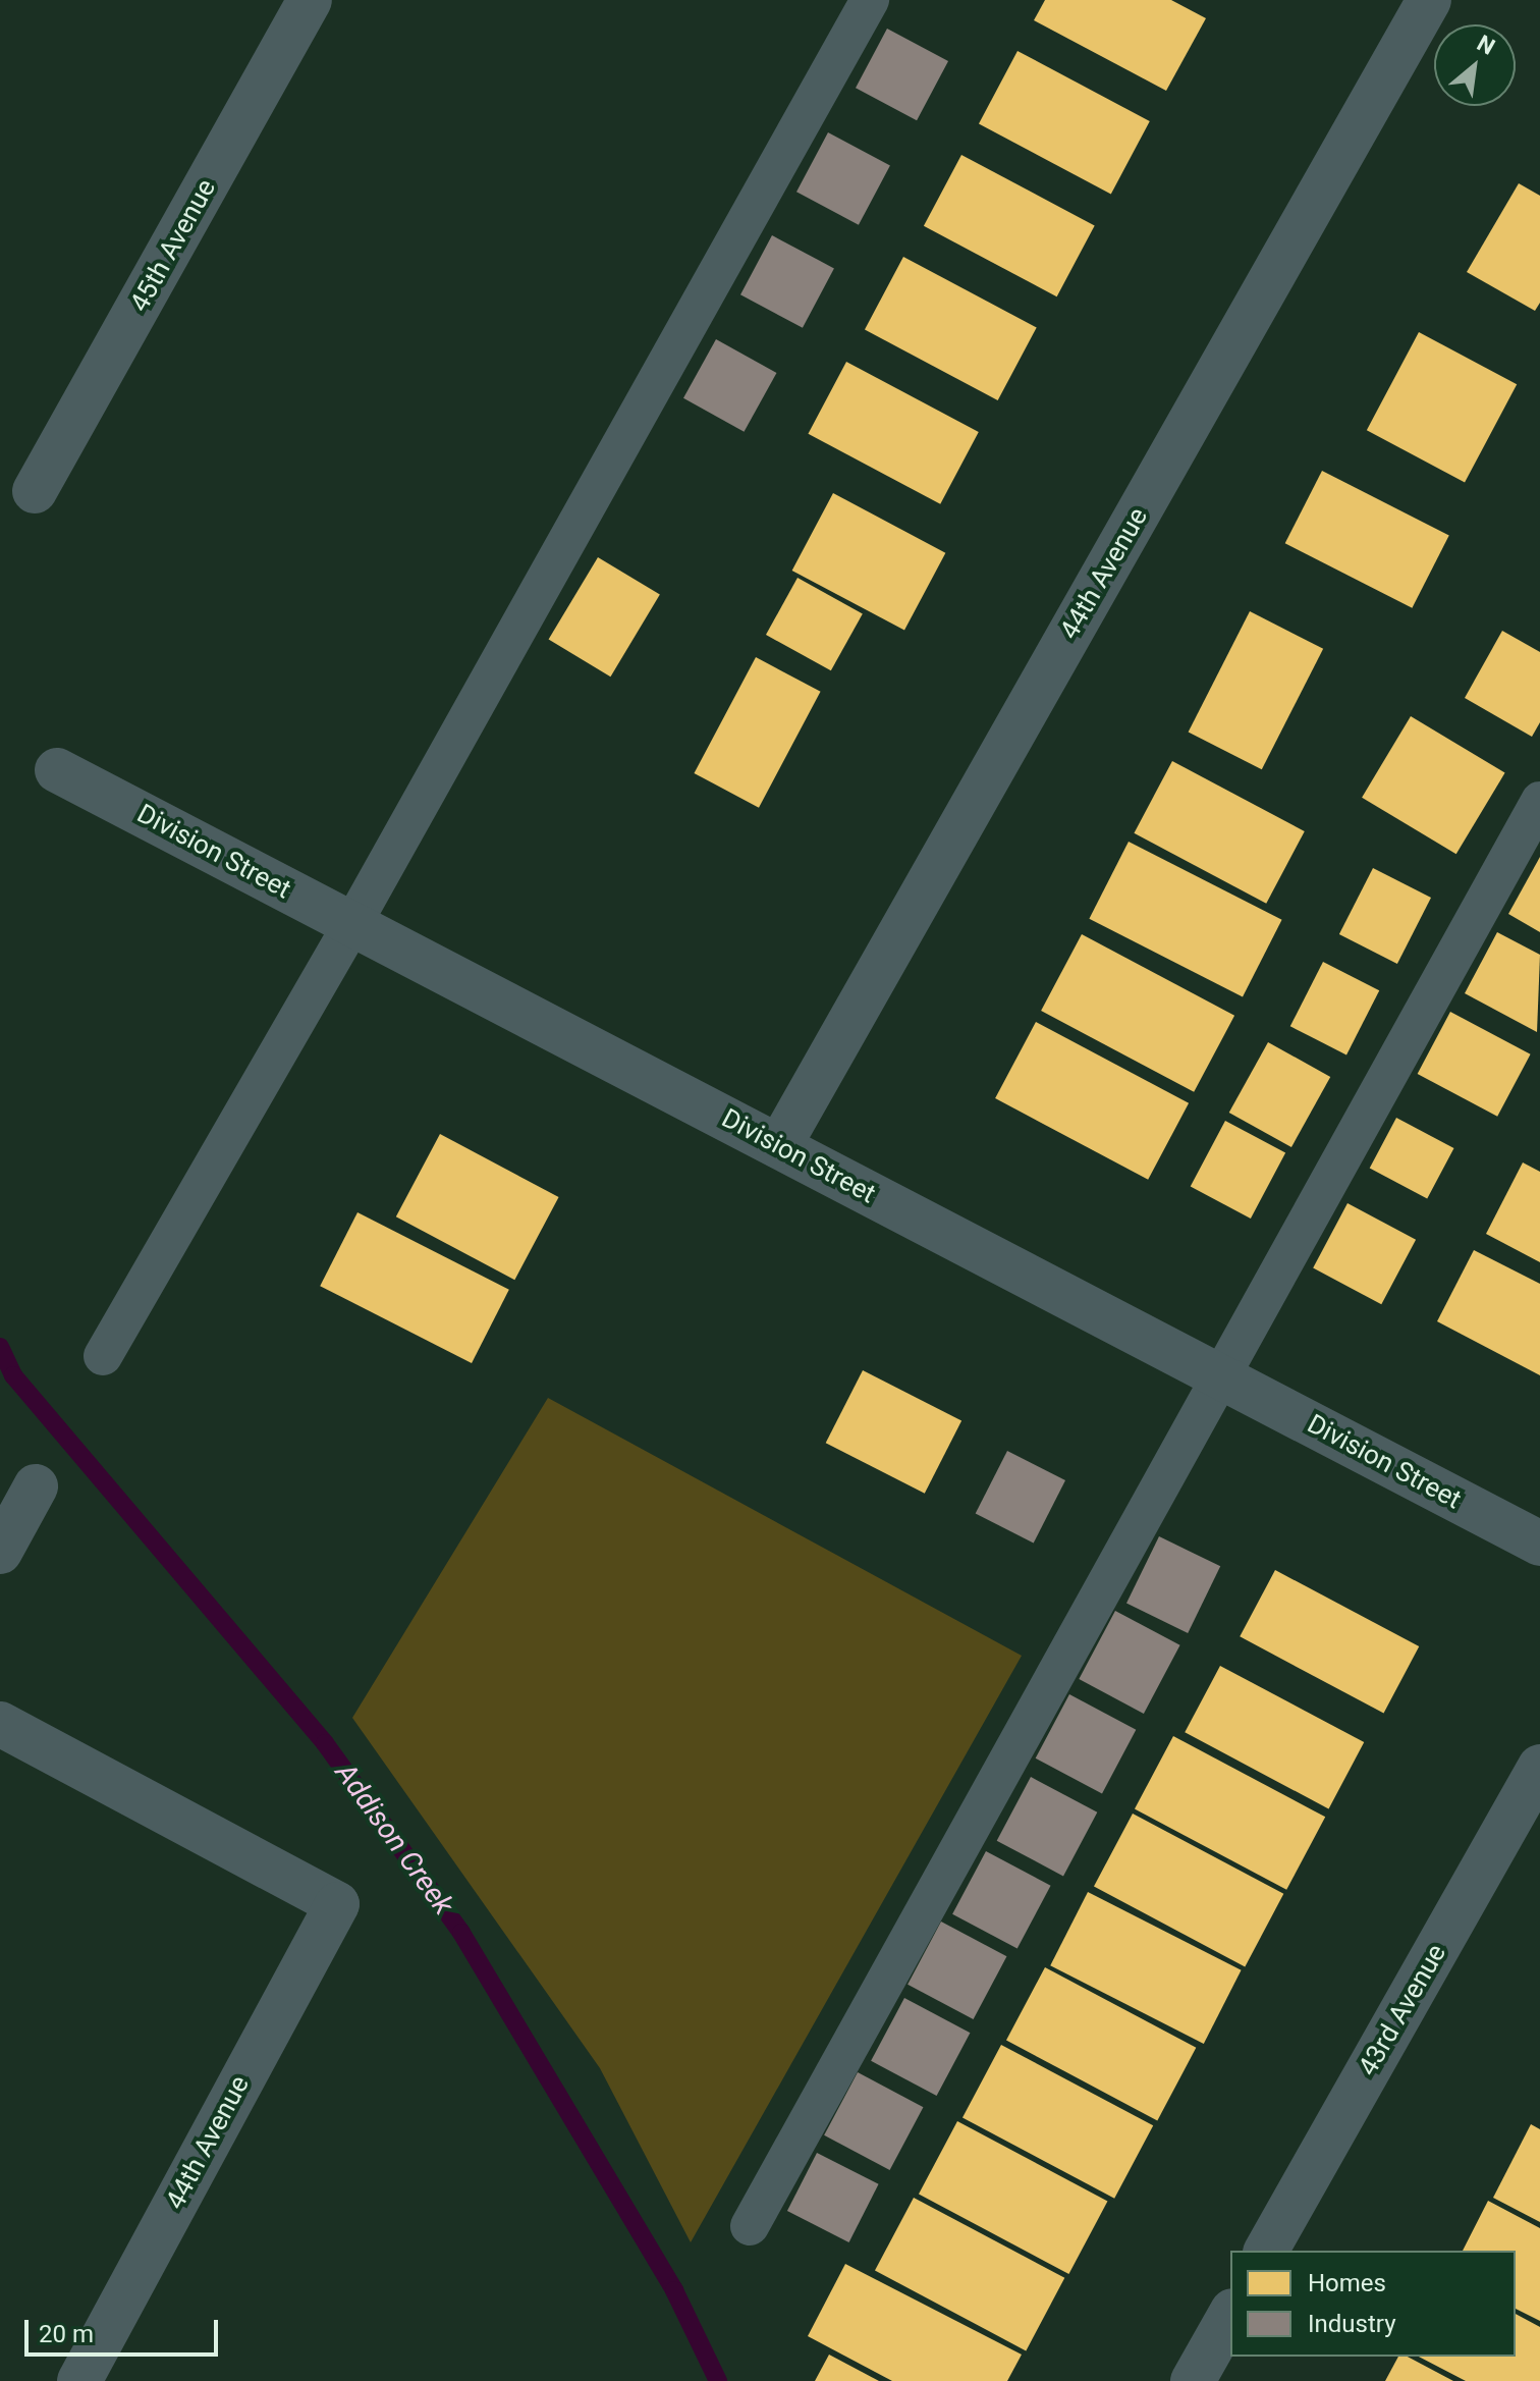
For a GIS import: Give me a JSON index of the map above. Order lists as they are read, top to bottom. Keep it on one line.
{"streets":{"street":["45th Avenue","44th Avenue","Division Street","43rd Avenue"]},"crossings":[["44th Avenue","Division Street"]],"water":["Addison Creek"],"legend":["Homes","Industry"],"scale_bar":"20 m","north":"top right"}
